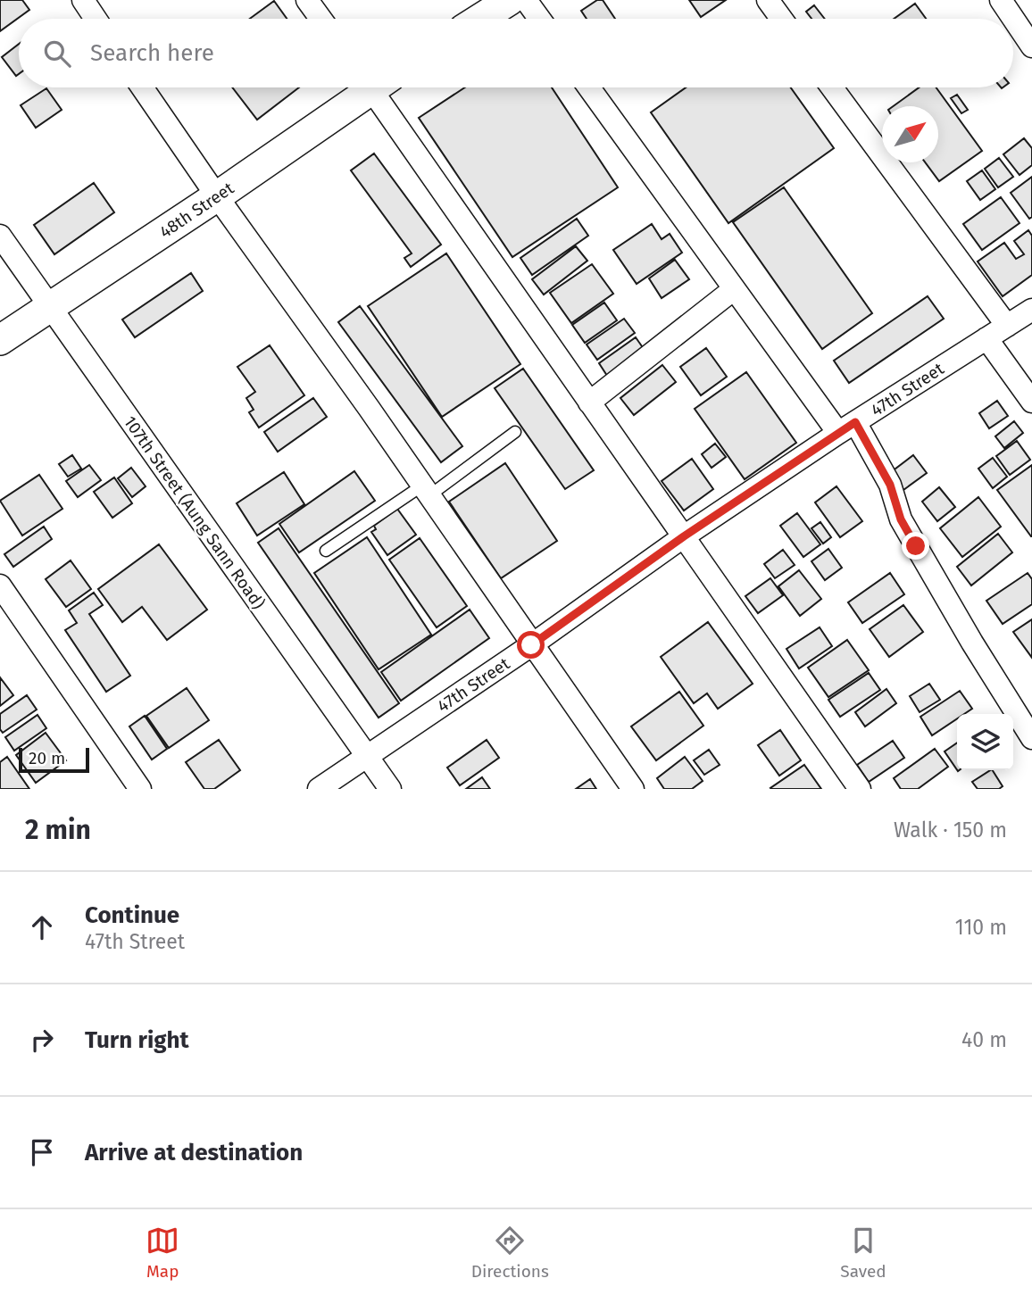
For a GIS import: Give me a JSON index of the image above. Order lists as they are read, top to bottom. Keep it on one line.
{"streets":{"main road":["48th Street"],"street":["47th Street","107th Street (Aung Sann Road)"]},"crossings":[["48th Street","107th Street (Aung Sann Road)"],["47th Street","107th Street (Aung Sann Road)"]],"scale_bar":"20 m","north":"top right","page":{"search":"Search here","scale":"20 m","heading":["2 min","Walk · 150 m"],"list":[["Continue","47th Street","110 m"],["Turn right","40 m"],"Arrive at destination"],"nav":["Map","Directions","Saved"]}}
